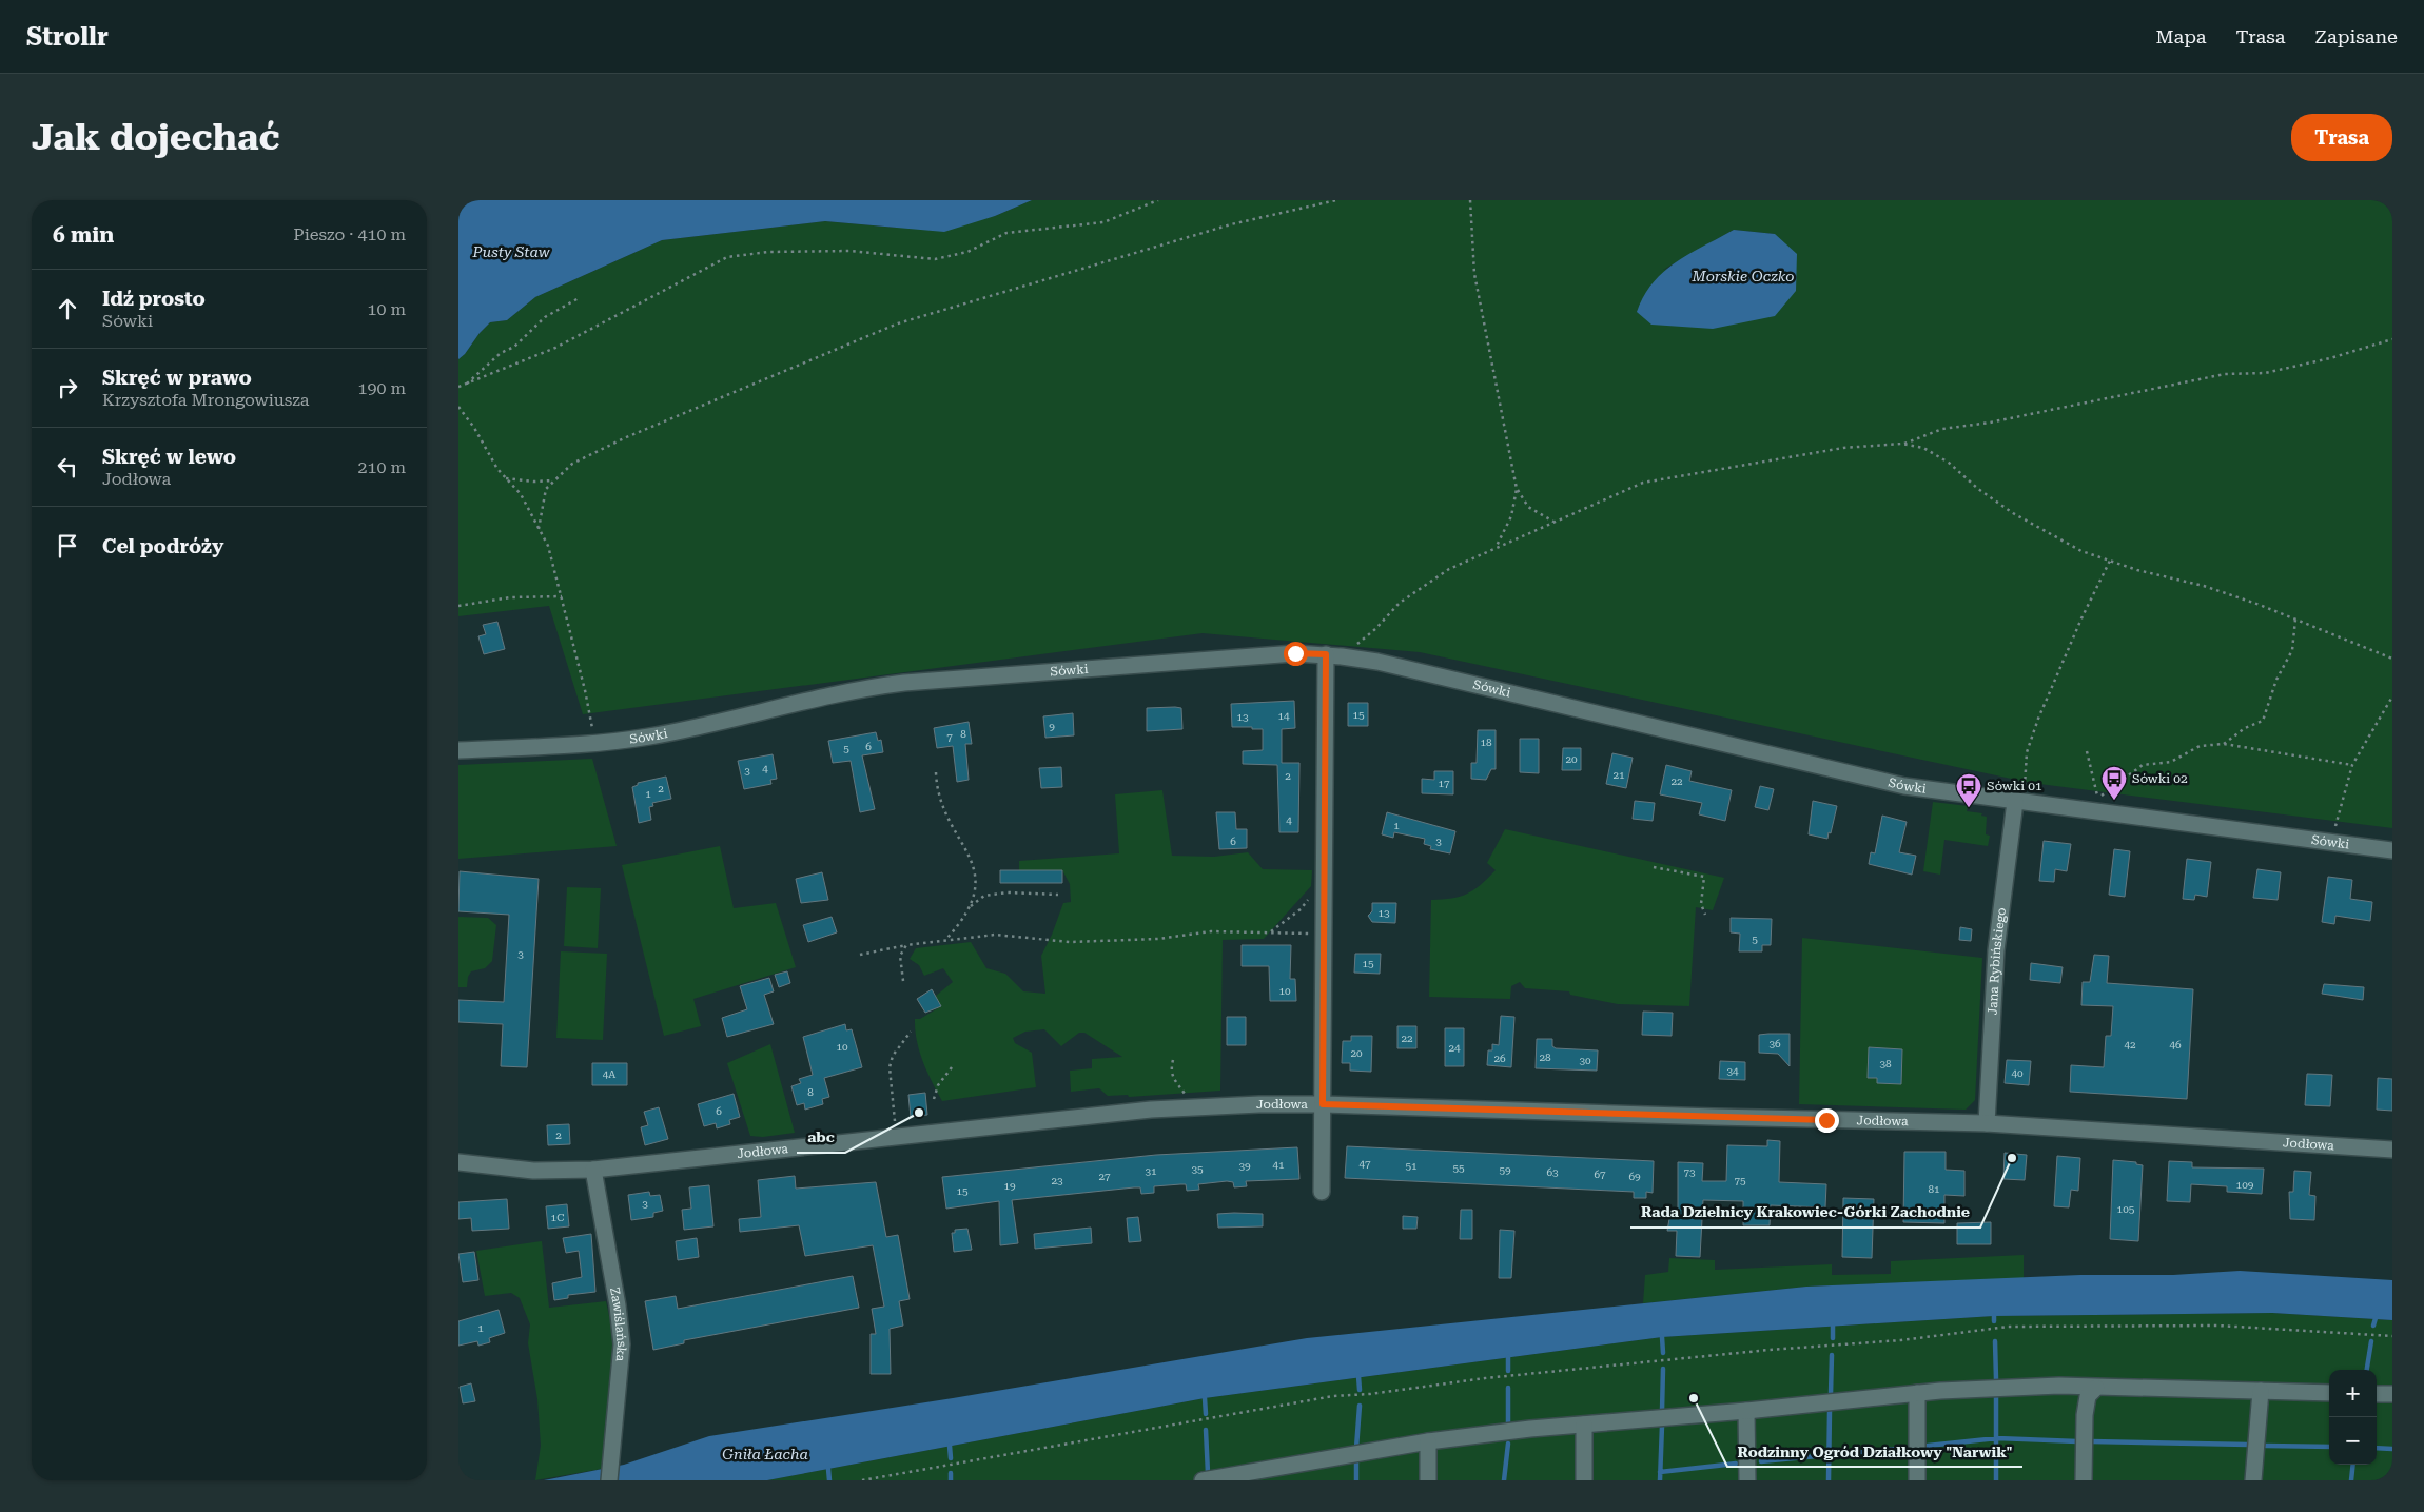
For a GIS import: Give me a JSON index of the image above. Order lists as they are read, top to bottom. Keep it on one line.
{"streets":{"street":["Sówki","Jana Rybińskiego","Jodłowa","Zawiślańska"]},"crossings":[["Sówki","Jana Rybińskiego"],["Jana Rybińskiego","Jodłowa"],["Jodłowa","Zawiślańska"]],"water":["Pusty Staw","Morskie Oczko","Gniła Łacha"],"places":{"bus stop":["Sówki 02","Sówki 01"],"other":["abc","Rada Dzielnicy Krakowiec-Górki Zachodnie","Rodzinny Ogród Działkowy \"Narwik\""]},"house_numbers":["15","14","13","9","8","7","18","6","5","20","4","3","21","2","22","17","2","1","4","1","6","3","13","5","3","15","10","22","36","42","46","10","24","20","28","26","30","38","34","40","4A","8","6","2","47","41","39","51","55","35","59","31","63","73","67","27","69","23","75","109","19","81","15","3","105","1C","1"],"page":{"header":"Strollr","nav":["Mapa","Trasa","Zapisane"],"buttons":"Trasa","title":"Jak dojechać","heading":["6 min","Pieszo · 410 m"],"list":[["Idź prosto","Sówki","10 m"],["Skręć w prawo","Krzysztofa Mrongowiusza","190 m"],["Skręć w lewo","Jodłowa","210 m"],"Cel podróży"],"map_buttons":["+","−"]}}
